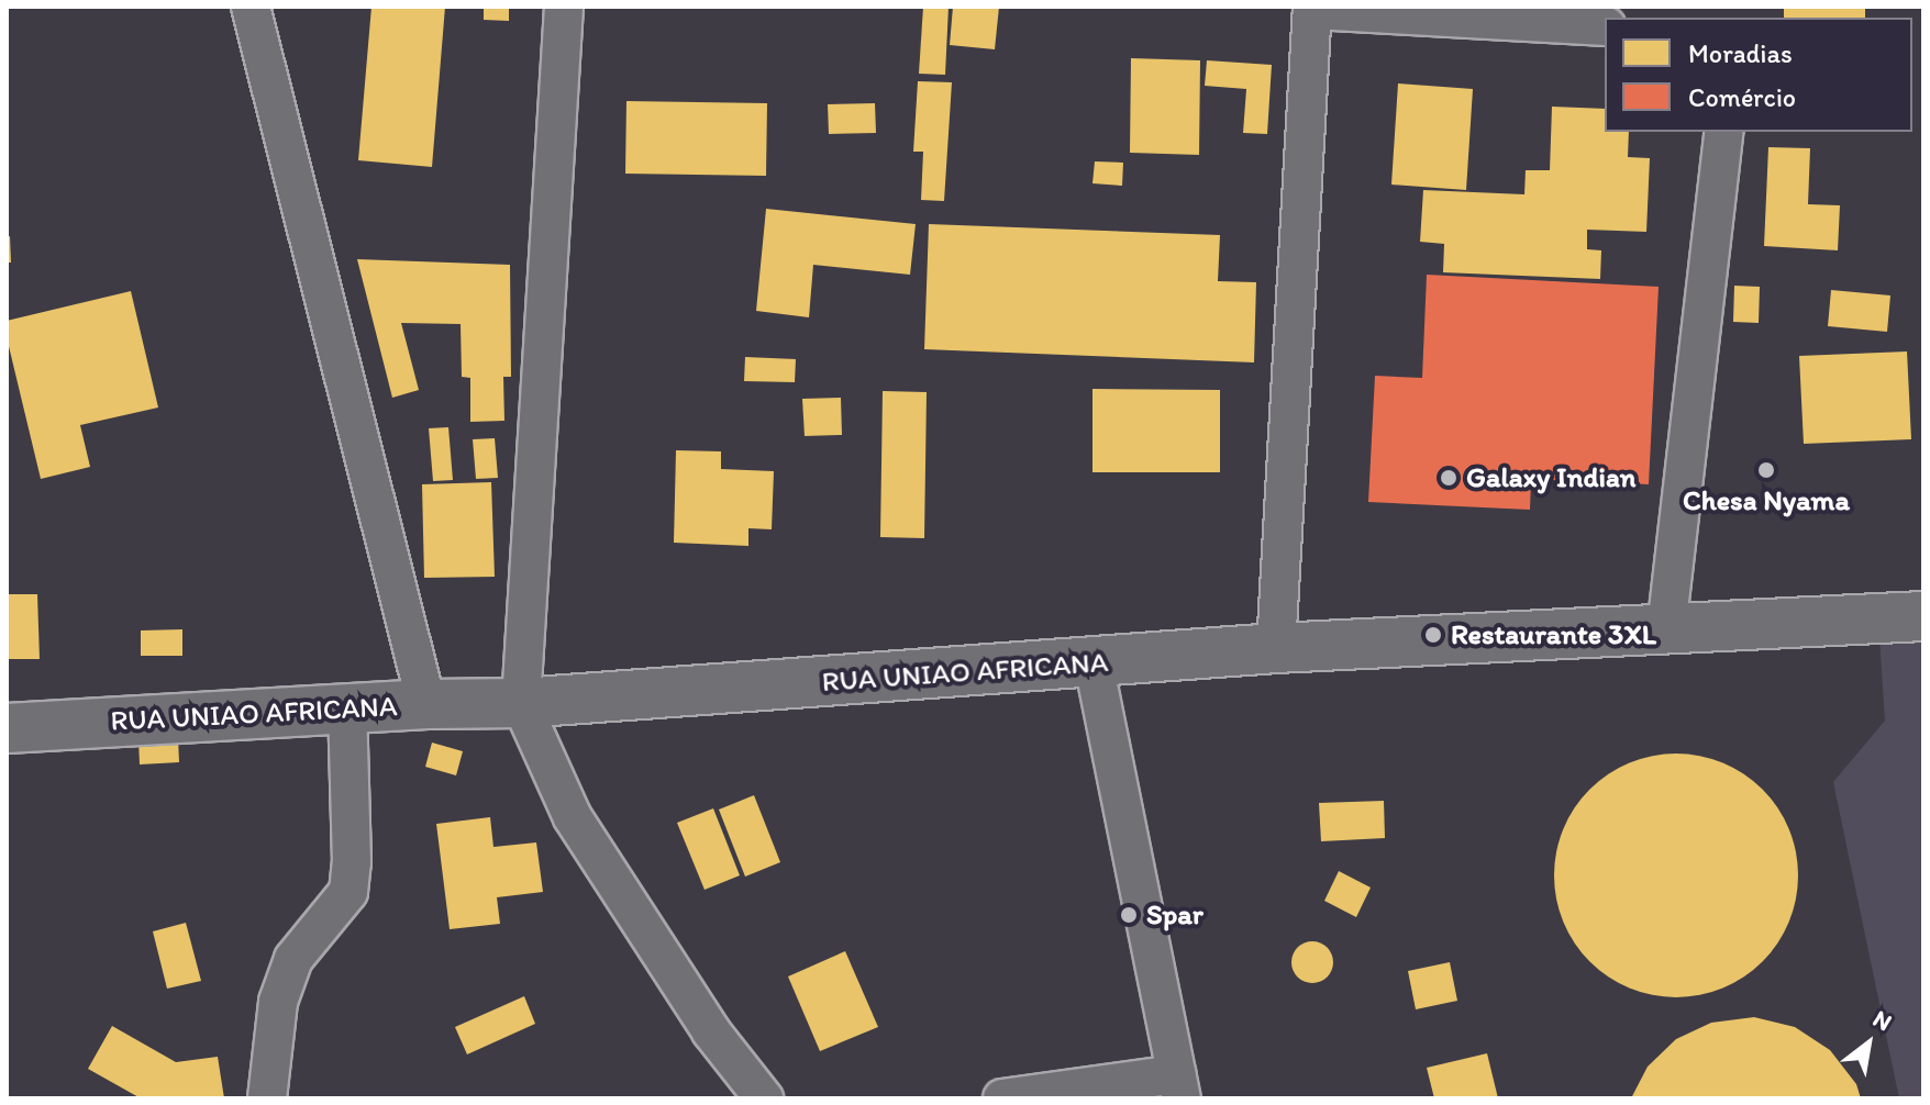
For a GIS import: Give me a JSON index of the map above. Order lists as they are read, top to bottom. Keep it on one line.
{"streets":{"main road":["RUA UNIAO AFRICANA"]},"places":["Chesa Nyama","Galaxy Indian","Restaurante 3XL","Spar"],"legend":["Moradias","Comércio"],"north":"top right"}
